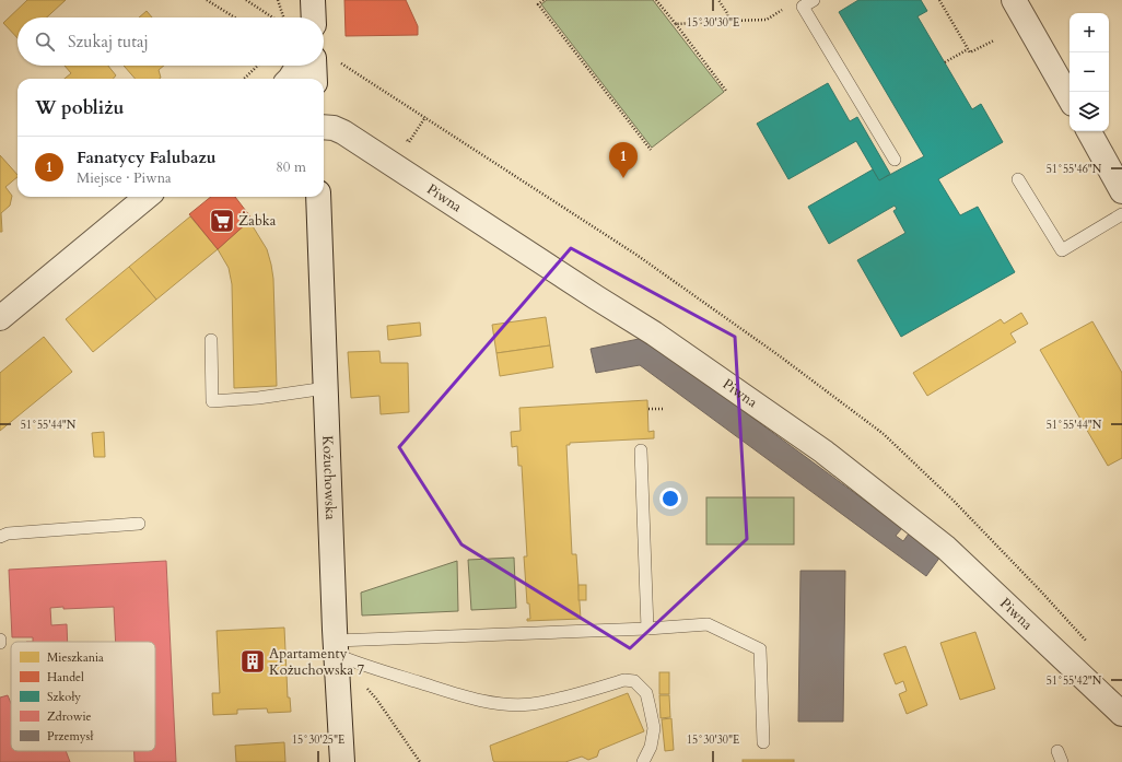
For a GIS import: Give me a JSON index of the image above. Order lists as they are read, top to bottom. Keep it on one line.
{"streets":{"street":["Piwna","Kożuchowska"]},"places":{"supermarket":["Żabka"],"building":["Apartamenty Kożuchowska 7"]},"legend":["Mieszkania","Handel","Szkoły","Zdrowie","Przemysł"],"page":{"map_buttons":["+","−"],"search":"Szukaj tutaj","heading":"W pobliżu","list":[{"mark":"1","name":"Fanatycy Falubazu","note":"Miejsce · Piwna","value":"80 m"}],"pins":"1"},"coordinates":["15°30'30\"E","51°55'46\"N","51°55'44\"N","51°55'42\"N","15°30'25\"E"]}
